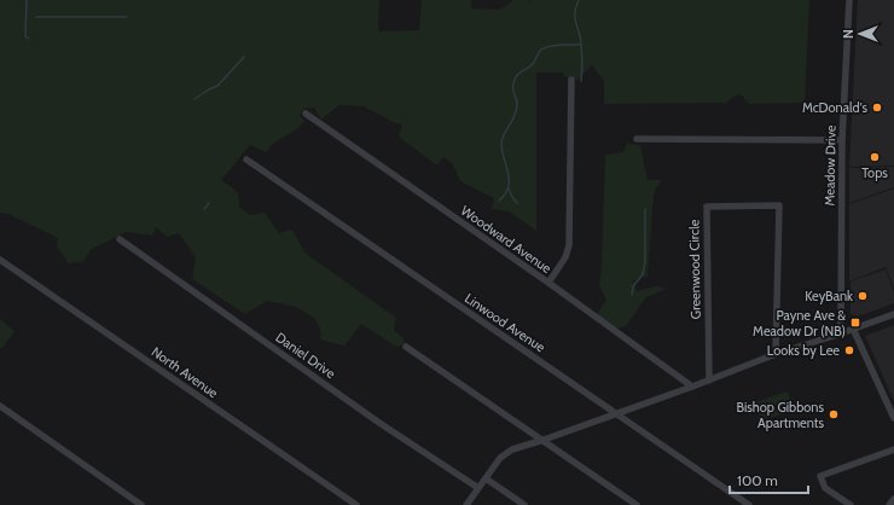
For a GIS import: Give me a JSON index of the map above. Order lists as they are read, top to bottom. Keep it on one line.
{"streets":{"street":["Meadow Drive","Woodward Avenue","Greenwood Circle","Linwood Avenue","Daniel Drive","North Avenue"]},"places":{"other":["McDonald's","Tops","KeyBank","Looks by Lee","Bishop Gibbons Apartments"],"transit":["Payne Ave & Meadow Dr (NB)"]},"scale_bar":"100 m","north":"left"}
